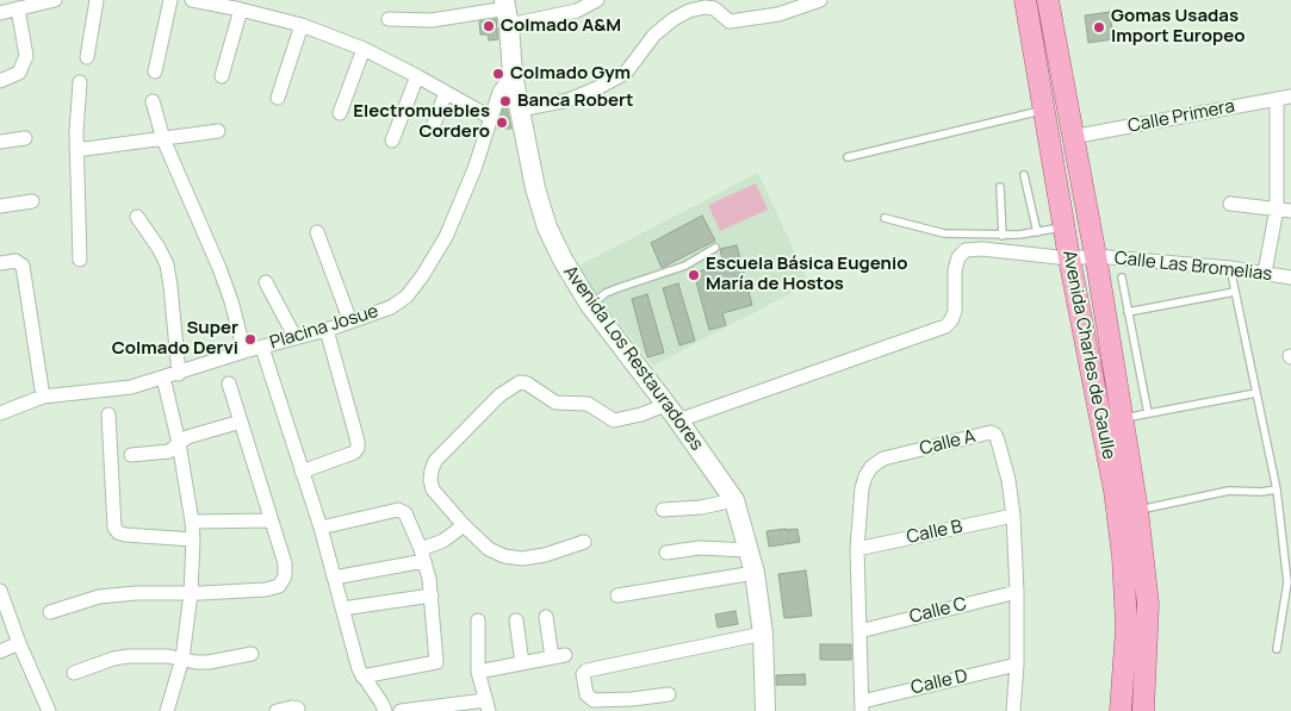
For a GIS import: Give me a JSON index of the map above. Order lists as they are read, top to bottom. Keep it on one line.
{"streets":{"main road":["Avenida Charles de Gaulle"],"street":["Calle Primera","Calle Las Bromelias","Placina Josue","Avenida Los Restauradores","Calle A","Calle B","Calle C","Calle D"]},"crossings":[["Calle Primera","Avenida Charles de Gaulle"],["Calle Las Bromelias","Avenida Charles de Gaulle"],["Calle Las Bromelias","Avenida Los Restauradores"],["Placina Josue","Avenida Los Restauradores"],["Calle A","Calle B"],["Calle A","Calle C"],["Calle A","Calle D"]],"places":["Colmado A&M","Gomas Usadas Import Europeo","Colmado Gym","Banca Robert","Electromuebles Cordero","Escuela Básica Eugenio María de Hostos","Super Colmado Dervi"]}
